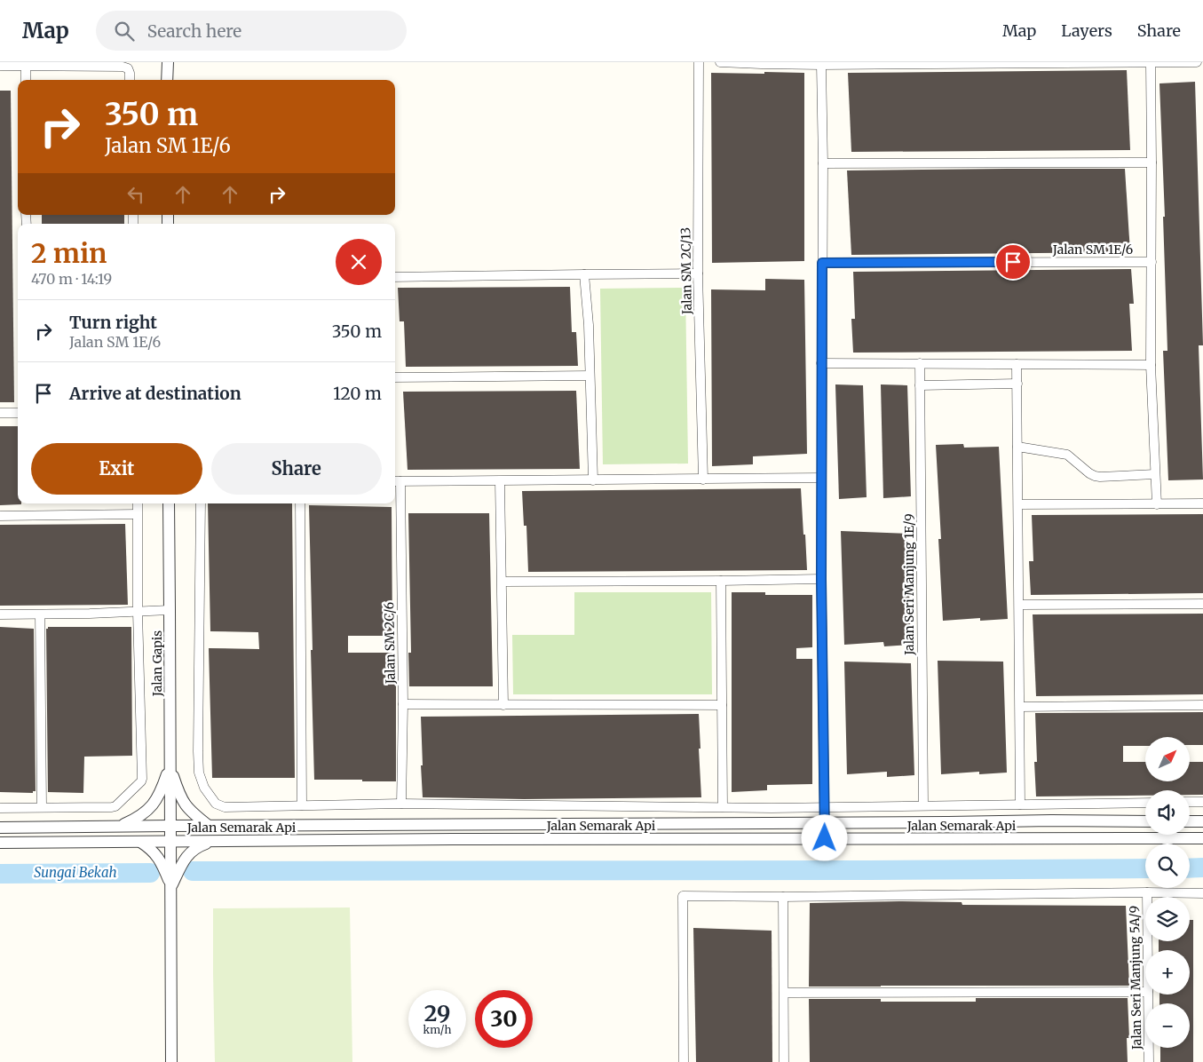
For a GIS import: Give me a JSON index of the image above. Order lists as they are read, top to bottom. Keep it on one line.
{"streets":{"street":["Jalan SM 1E/6","Jalan SM 2C/13","Jalan Seri Manjung 1E/9","Jalan SM 2C/6","Jalan Gapis","Jalan Semarak Api","Jalan Seri Manjung 5A/9"]},"crossings":[["Jalan Gapis","Jalan Semarak Api"]],"water":["Sungai Bekah"],"north":"top right","page":{"header":"Map","search":"Search here","nav":["Map","Layers","Share"],"turn":["350 m","Jalan SM 1E/6"],"heading":["2 min","470 m · 14:19"],"list":[{"name":"Turn right","note":"Jalan SM 1E/6","value":"350 m"},{"name":"Arrive at destination","value":"120 m"}],"buttons":["Exit","Share"],"map_buttons":["+","−"],"speed":"29 km/h","limit":"30"}}
